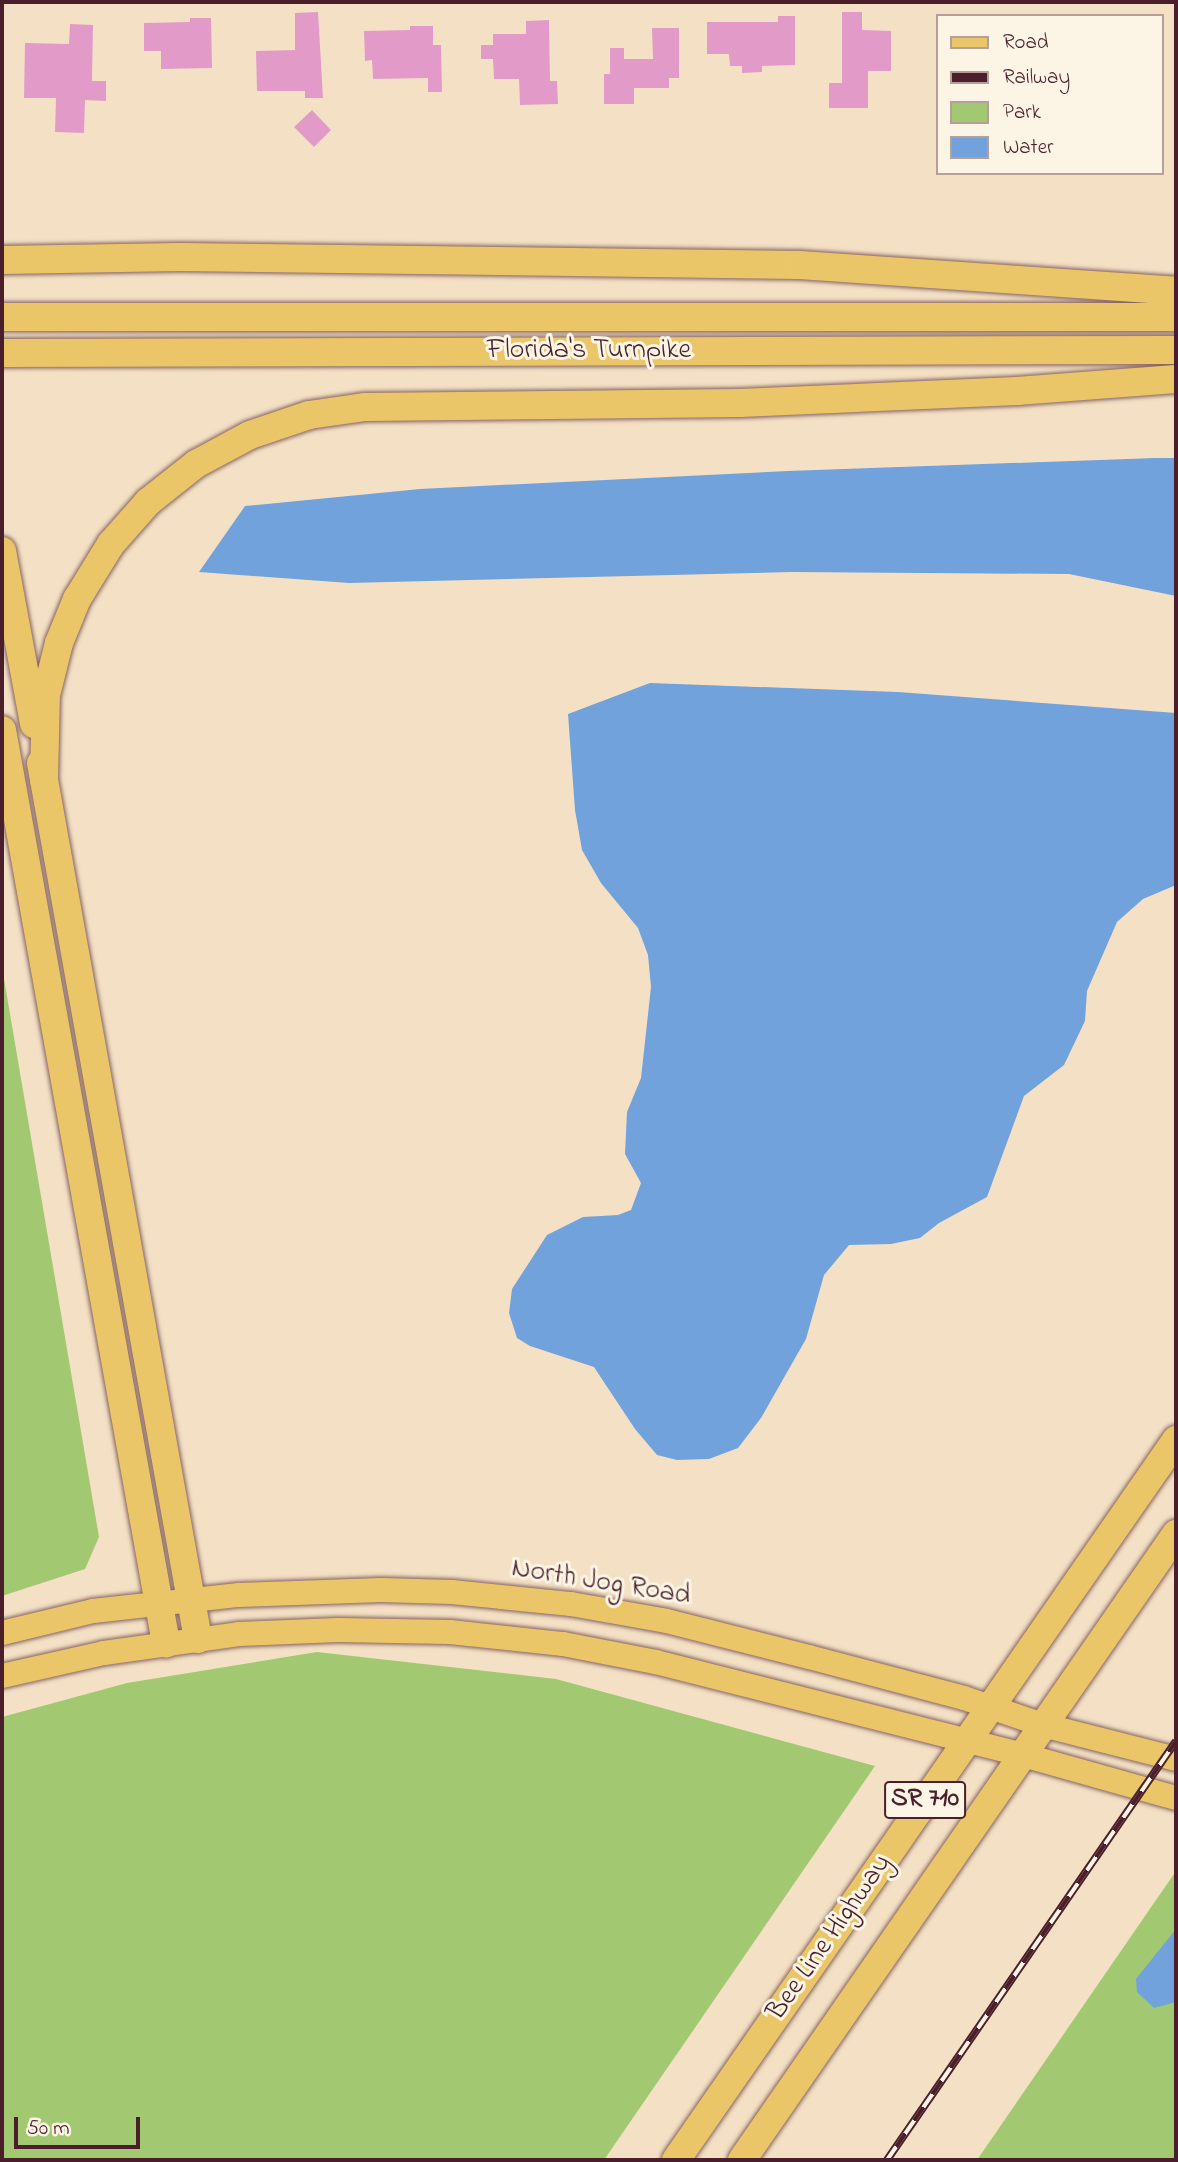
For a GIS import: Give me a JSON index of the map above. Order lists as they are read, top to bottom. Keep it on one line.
{"streets":{"highway":["Florida's Turnpike","SR 710","Bee Line Highway"],"main road":["North Jog Road"]},"crossings":[["North Jog Road","Bee Line Highway"]],"legend":["Road","Railway","Park","Water"],"scale_bar":"50 m"}
